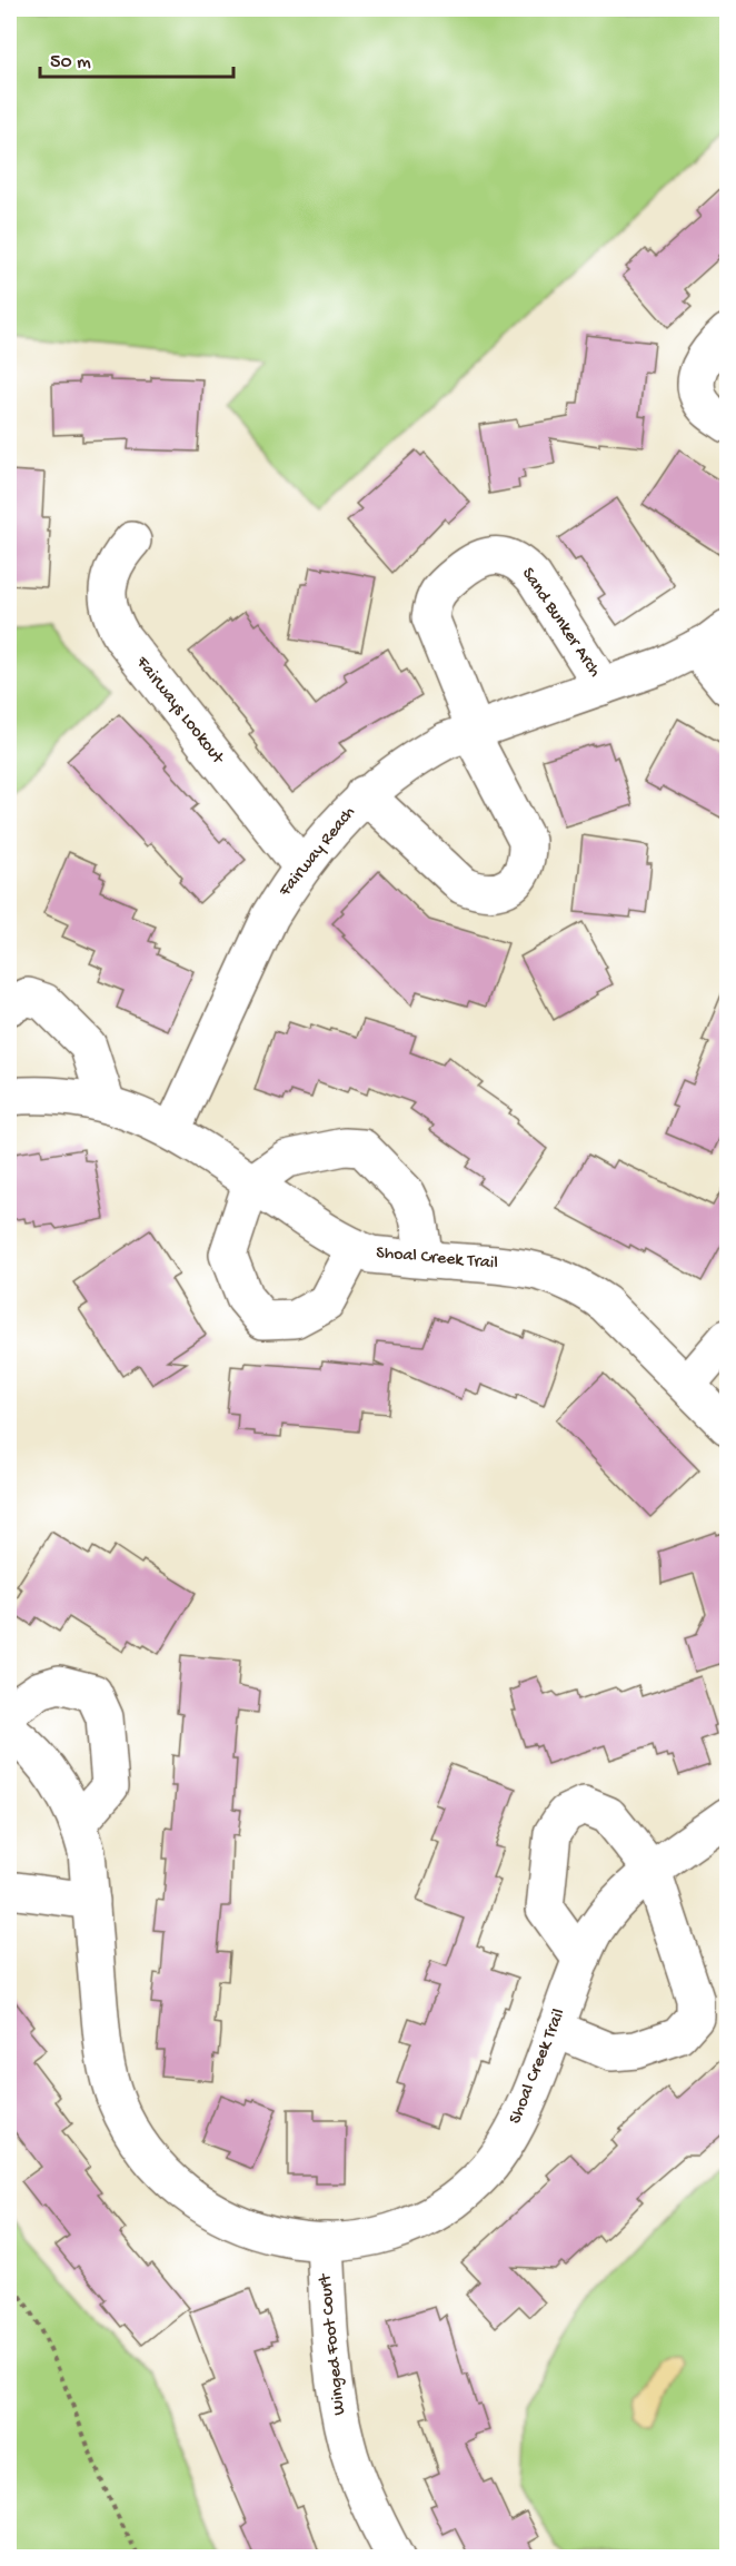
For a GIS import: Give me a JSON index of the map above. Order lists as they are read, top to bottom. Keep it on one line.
{"streets":{"street":["Sand Bunker Arch","Fairways Lookout","Fairway Reach","Shoal Creek Trail","Winged Foot Court"]},"crossings":[["Sand Bunker Arch","Fairway Reach"],["Fairways Lookout","Fairway Reach"],["Fairway Reach","Shoal Creek Trail"],["Shoal Creek Trail","Winged Foot Court"]],"scale_bar":"50 m"}
